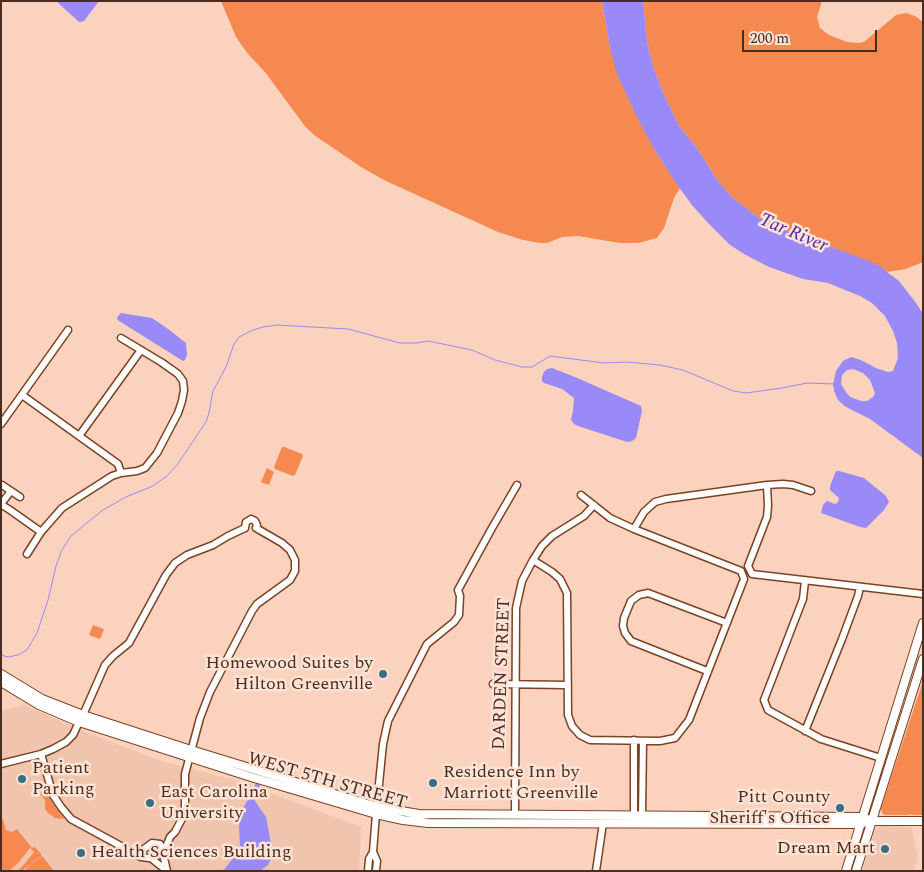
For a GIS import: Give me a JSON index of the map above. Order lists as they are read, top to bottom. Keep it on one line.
{"streets":{"main road":["WEST 5TH STREET"],"street":["DARDEN STREET"]},"crossings":[["DARDEN STREET","WEST 5TH STREET"]],"water":["Tar River"],"places":["Homewood Suites by Hilton Greenville","Patient Parking","Residence Inn by Marriott Greenville","East Carolina University","Pitt County Sheriff's Office","Dream Mart","Health Sciences Building"],"scale_bar":"200 m"}
